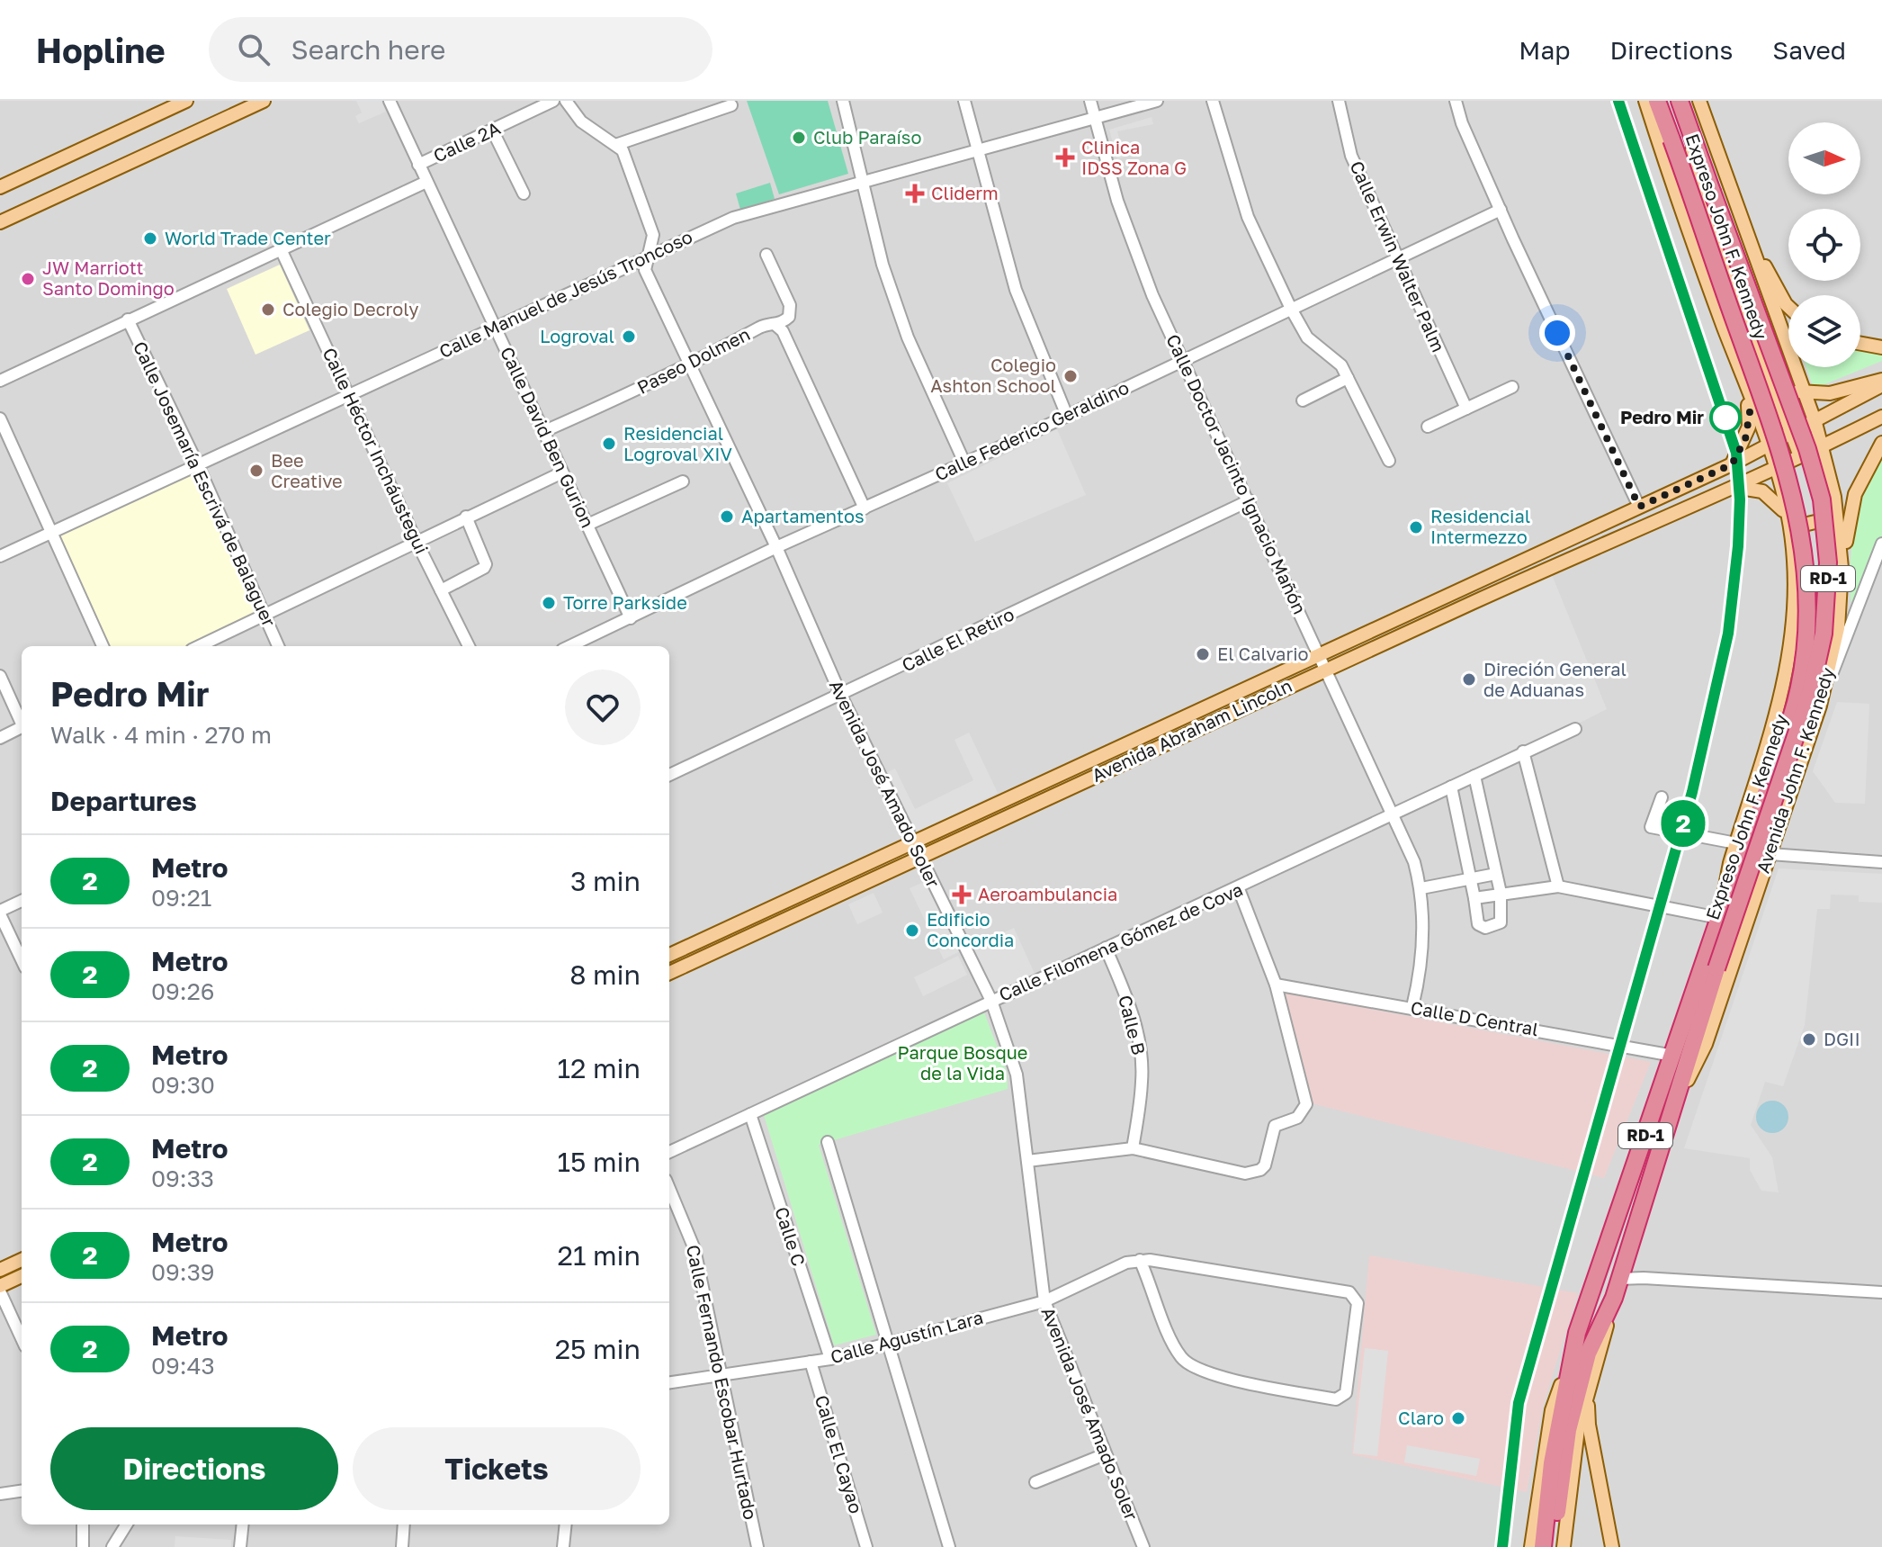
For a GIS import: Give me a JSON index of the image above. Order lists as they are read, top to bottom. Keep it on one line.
{"streets":{"highway":["Expreso John F. Kennedy","RD-1"],"main road":["Avenida Abraham Lincoln","Avenida John F. Kennedy"],"street":["Calle 2A","Calle Erwin Walter Palm","Calle Manuel de Jesús Troncoso","Paseo Dolmen","Calle Federico Geraldino","Calle David Ben Gurion","Calle Héctor Incháustegui","Calle Doctor Jacinto Ignacio Mañón","Calle Josemaría Escrivá de Balaguer","Calle El Retiro","Avenida José Amado Soler","Calle Filomena Gómez de Cova","Calle D Central","Calle B","Calle C","Calle Agustín Lara","Calle Fernando Escobar Hurtado","Calle El Cayao"]},"crossings":[["Calle 2A","Calle David Ben Gurion"],["Expreso John F. Kennedy","RD-1"],["Expreso John F. Kennedy","Avenida John F. Kennedy"],["Expreso John F. Kennedy","Calle D Central"],["Calle Erwin Walter Palm","Calle Federico Geraldino"],["Calle Manuel de Jesús Troncoso","Calle David Ben Gurion"],["Calle Manuel de Jesús Troncoso","Calle Héctor Incháustegui"],["Calle Manuel de Jesús Troncoso","Calle Doctor Jacinto Ignacio Mañón"],["Calle Manuel de Jesús Troncoso","Calle Josemaría Escrivá de Balaguer"],["Calle Manuel de Jesús Troncoso","Avenida José Amado Soler"],["Paseo Dolmen","Calle David Ben Gurion"],["Paseo Dolmen","Avenida José Amado Soler"],["Calle Federico Geraldino","Calle David Ben Gurion"],["Calle Federico Geraldino","Calle Doctor Jacinto Ignacio Mañón"],["Calle Federico Geraldino","Avenida José Amado Soler"],["Calle Doctor Jacinto Ignacio Mañón","Calle El Retiro"],["Calle Doctor Jacinto Ignacio Mañón","Avenida Abraham Lincoln"],["Calle Doctor Jacinto Ignacio Mañón","Calle Filomena Gómez de Cova"],["Calle Doctor Jacinto Ignacio Mañón","Calle D Central"],["Calle El Retiro","Avenida José Amado Soler"],["Avenida Abraham Lincoln","Avenida John F. Kennedy"],["Avenida Abraham Lincoln","Avenida José Amado Soler"],["Avenida José Amado Soler","Calle Filomena Gómez de Cova"],["Avenida José Amado Soler","Calle Agustín Lara"],["Calle Filomena Gómez de Cova","Calle B"],["Calle Filomena Gómez de Cova","Calle C"],["Calle C","Calle Agustín Lara"],["Calle Agustín Lara","Calle Fernando Escobar Hurtado"],["Calle Agustín Lara","Calle El Cayao"]],"parks":["Parque Bosque de la Vida"],"places":{"other":["Club Paraíso","World Trade Center","JW Marriott Santo Domingo","Colegio Decroly","Logroval","Colegio Ashton School","Pedro Mir","Residencial Logroval XIV","Bee Creative","Apartamentos","Residencial Intermezzo","Torre Parkside","El Calvario","Direción General de Aduanas","Edificio Concordia","DGII","Claro"],"health":["Clinica IDSS Zona G","Cliderm","Aeroambulancia"]},"lines":["metro line 2"],"north":"right","page":{"header":"Hopline","search":"Search here","nav":["Map","Directions","Saved"],"on_map":"2","heading":[["Pedro Mir","Walk · 4 min · 270 m"],"Departures"],"list":[{"mark":"2","name":"Metro","note":"09:21","value":"3 min"},{"mark":"2","name":"Metro","note":"09:26","value":"8 min"},{"mark":"2","name":"Metro","note":"09:30","value":"12 min"},{"mark":"2","name":"Metro","note":"09:33","value":"15 min"},{"mark":"2","name":"Metro","note":"09:39","value":"21 min"},{"mark":"2","name":"Metro","note":"09:43","value":"25 min"}],"buttons":["Directions","Tickets"]}}
